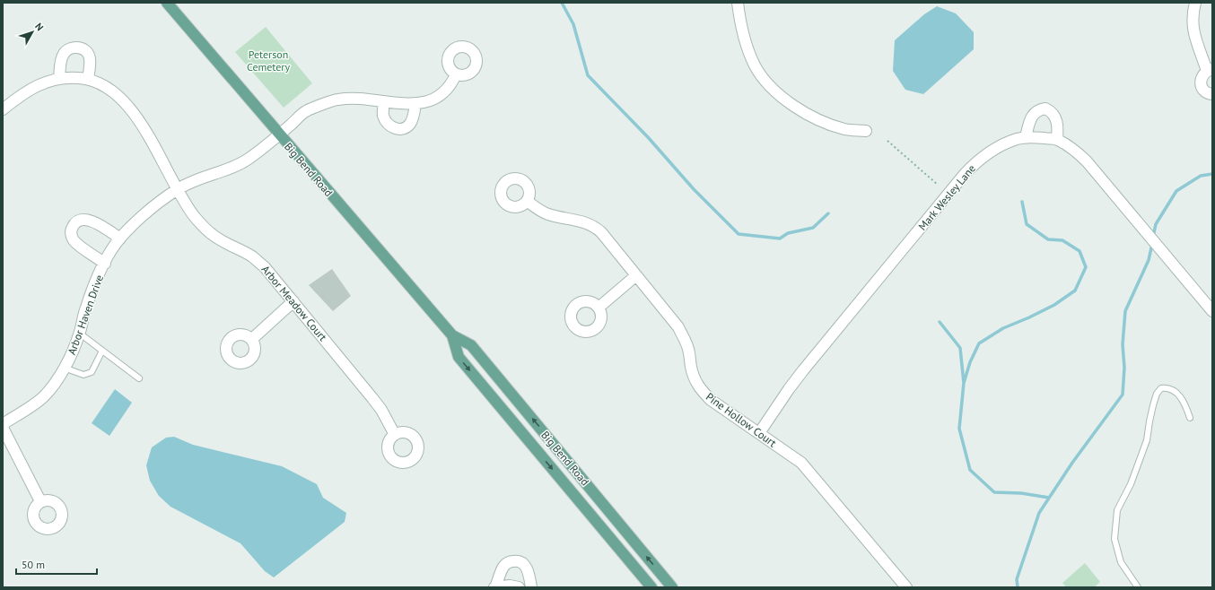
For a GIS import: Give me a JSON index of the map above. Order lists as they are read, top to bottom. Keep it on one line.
{"streets":{"main road":["Big Bend Road"],"street":["Mark Wesley Lane","Arbor Meadow Court","Arbor Haven Drive","Pine Hollow Court"]},"crossings":[["Big Bend Road","Arbor Haven Drive"],["Mark Wesley Lane","Pine Hollow Court"],["Arbor Meadow Court","Arbor Haven Drive"]],"parks":["Peterson Cemetery"],"scale_bar":"50 m","north":"top right"}
